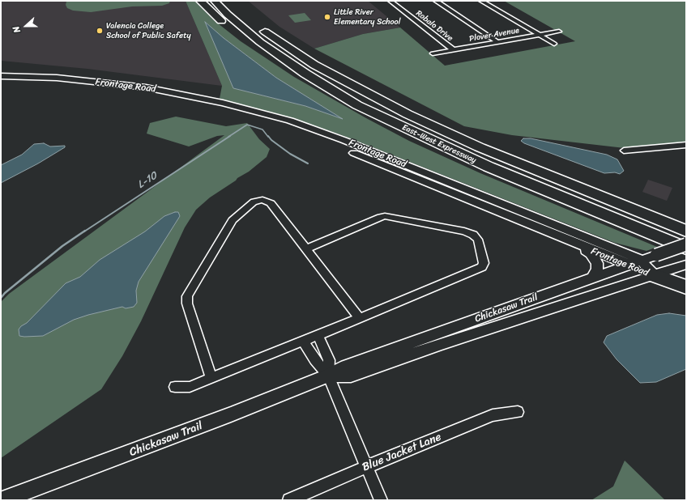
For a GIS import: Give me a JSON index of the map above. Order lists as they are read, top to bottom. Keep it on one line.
{"streets":{"highway":["East-West Expressway"],"street":["Robalo Drive","Plover Avenue","Frontage Road","Chickasaw Trail","Blue Jacket Lane"]},"crossings":[["Robalo Drive","Plover Avenue"],["Frontage Road","Chickasaw Trail"]],"water":["L-10"],"places":["Little River Elementary School","Valencia College School of Public Safety"],"north":"left"}
